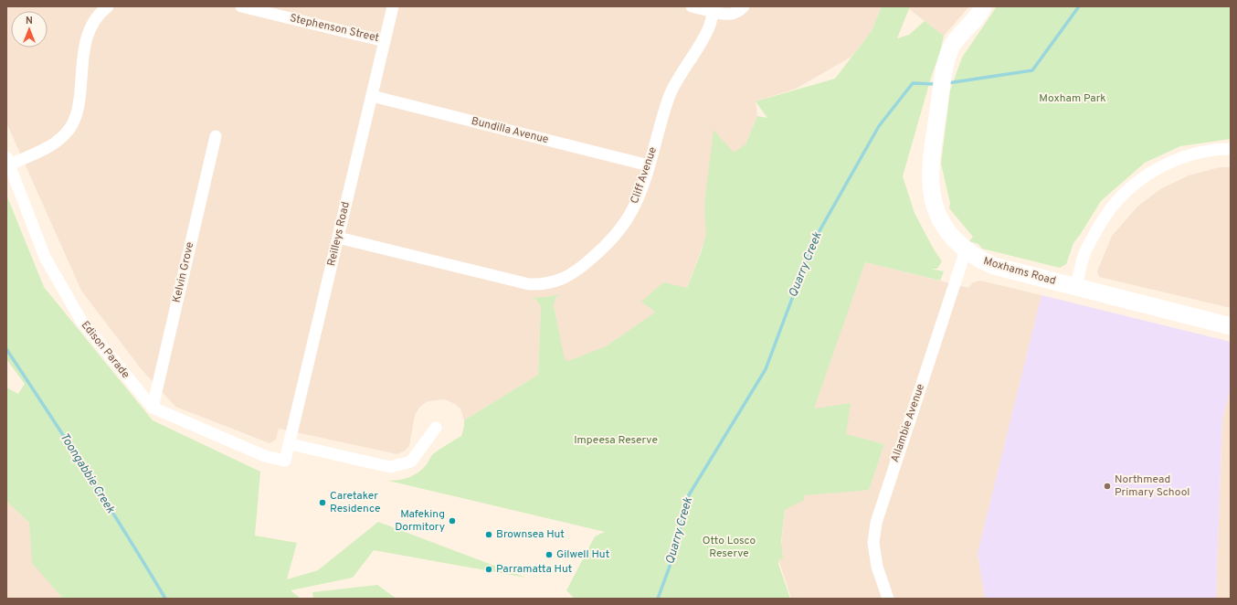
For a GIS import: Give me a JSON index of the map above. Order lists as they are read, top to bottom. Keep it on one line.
{"streets":{"street":["Stephenson Street","Bundilla Avenue","Cliff Avenue","Reilleys Road","Moxhams Road","Kelvin Grove","Edison Parade","Allambie Avenue"]},"crossings":[["Stephenson Street","Reilleys Road"],["Bundilla Avenue","Cliff Avenue"],["Bundilla Avenue","Reilleys Road"],["Cliff Avenue","Reilleys Road"],["Reilleys Road","Edison Parade"],["Moxhams Road","Allambie Avenue"],["Kelvin Grove","Edison Parade"]],"water":["Quarry Creek","Toongabbie Creek"],"parks":["Moxham Park","Impeesa Reserve","Otto Losco Reserve"],"places":["Northmead Primary School","Caretaker Residence","Mafeking Dormitory","Brownsea Hut","Gilwell Hut","Parramatta Hut"],"north":"top"}
